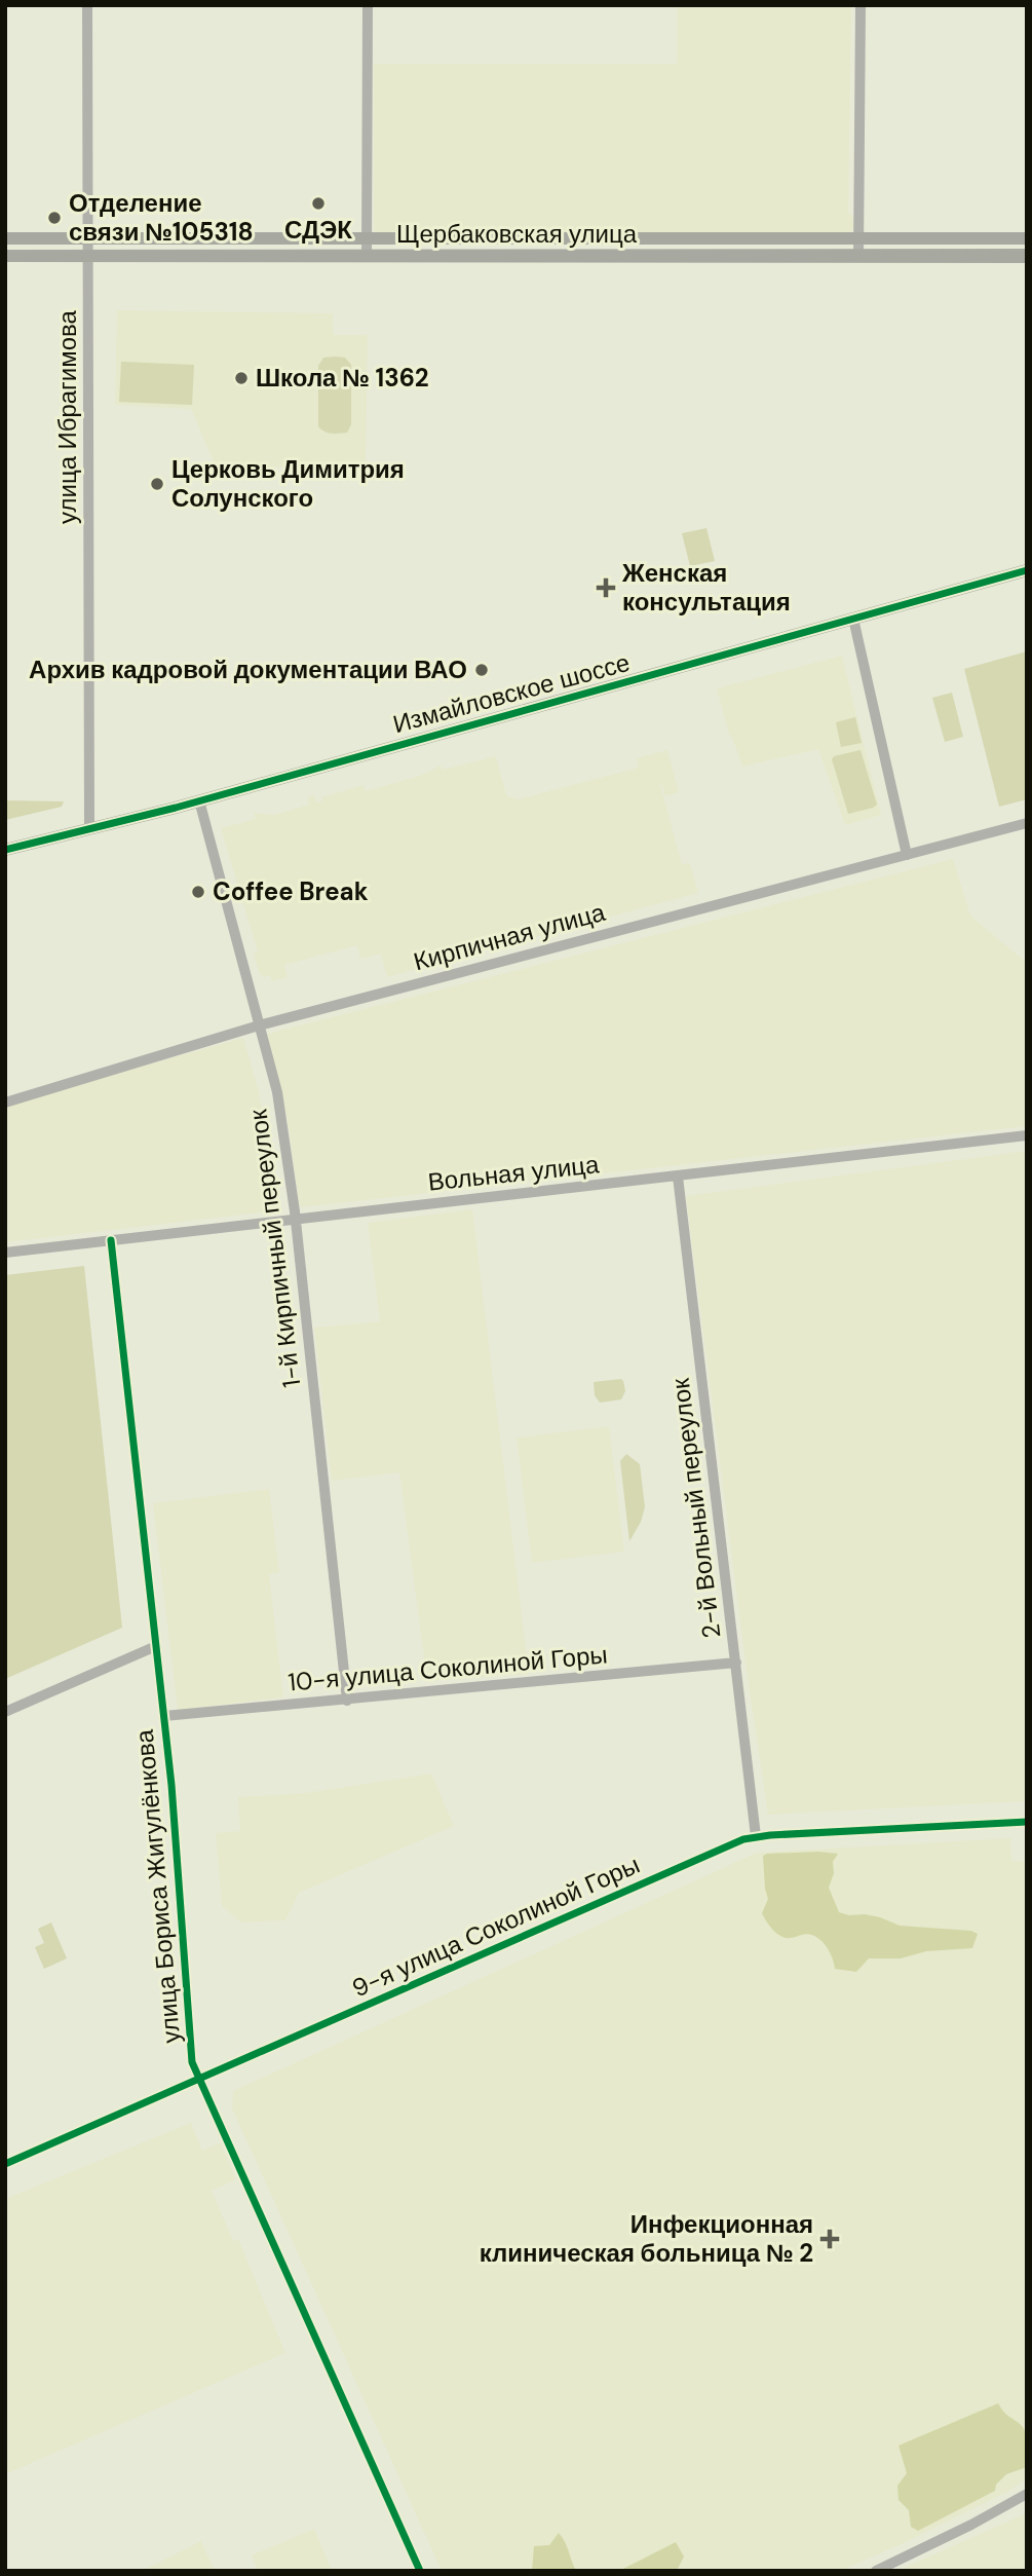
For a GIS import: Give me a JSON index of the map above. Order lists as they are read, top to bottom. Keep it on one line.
{"streets":{"main road":["Щербаковская улица","Измайловское шоссе"],"street":["улица Ибрагимова","Кирпичная улица","Вольная улица","1-й Кирпичный переулок","2-й Вольный переулок","10-я улица Соколиной Горы","улица Бориса Жигулёнкова","9-я улица Соколиной Горы"]},"crossings":[["Щербаковская улица","улица Ибрагимова"],["улица Ибрагимова","Измайловское шоссе"],["Измайловское шоссе","1-й Кирпичный переулок"],["Кирпичная улица","1-й Кирпичный переулок"],["Вольная улица","1-й Кирпичный переулок"],["Вольная улица","2-й Вольный переулок"],["Вольная улица","улица Бориса Жигулёнкова"],["1-й Кирпичный переулок","10-я улица Соколиной Горы"],["2-й Вольный переулок","10-я улица Соколиной Горы"],["2-й Вольный переулок","9-я улица Соколиной Горы"],["10-я улица Соколиной Горы","улица Бориса Жигулёнкова"],["улица Бориса Жигулёнкова","9-я улица Соколиной Горы"]],"places":{"other":["СДЭК","Отделение связи №105318","Школа № 1362","Церковь Димитрия Солунского","Архив кадровой документации ВАО","Coffee Break"],"health":["Женская консультация","Инфекционная клиническая больница № 2"]}}
